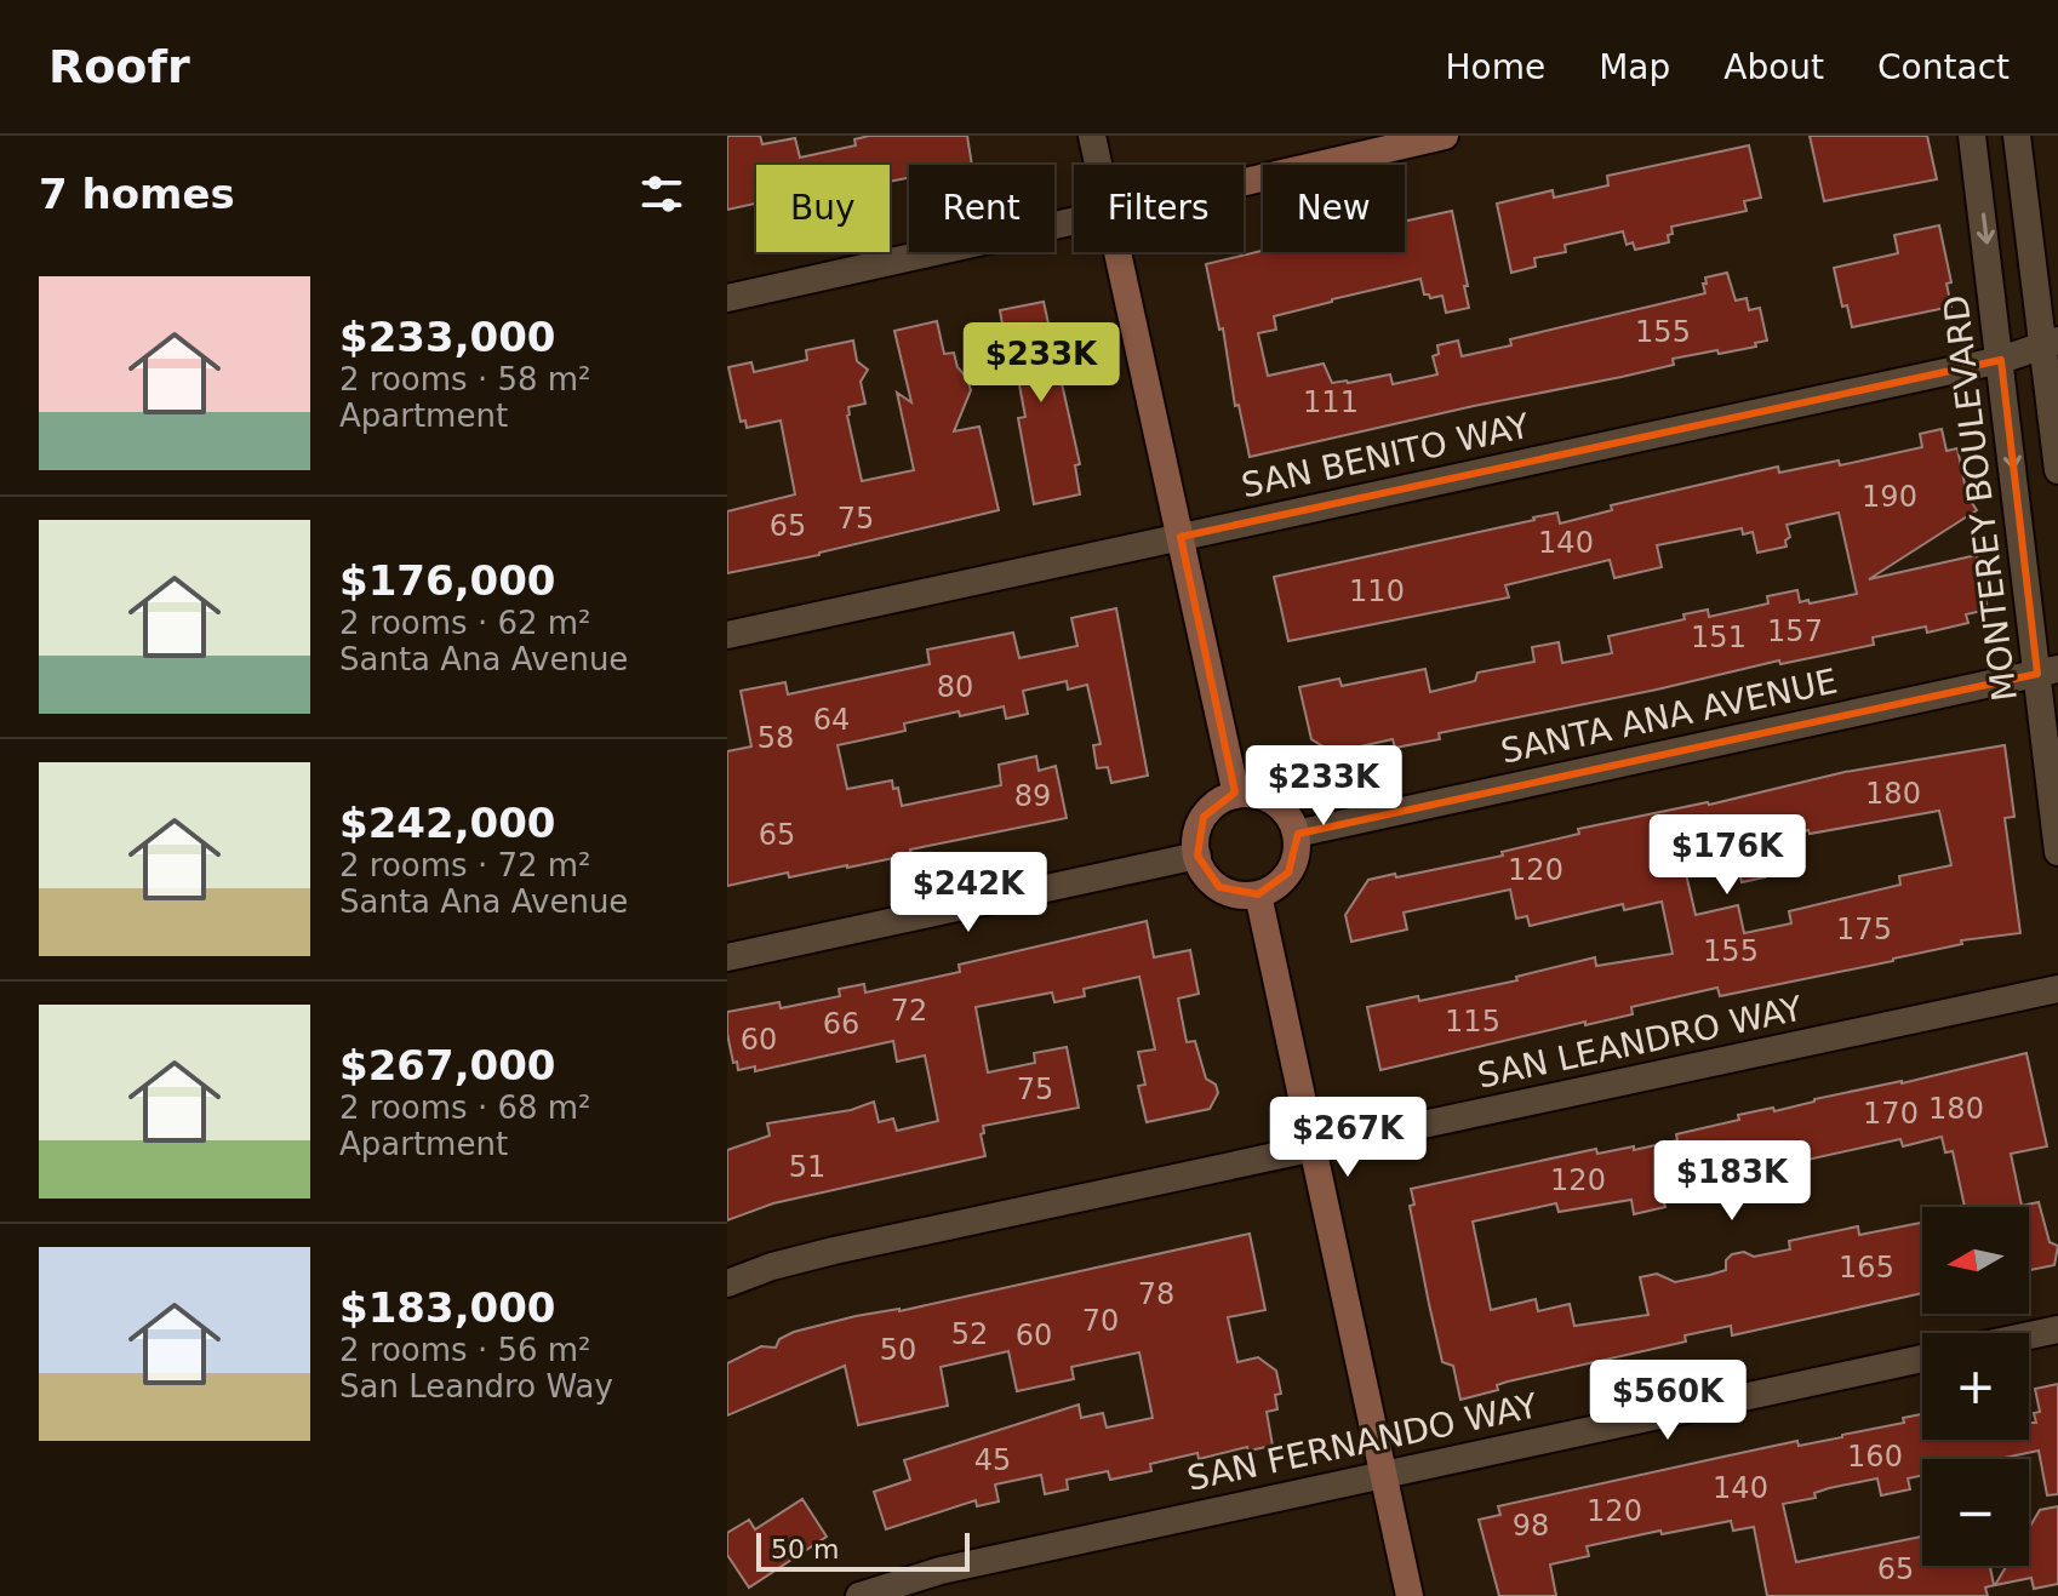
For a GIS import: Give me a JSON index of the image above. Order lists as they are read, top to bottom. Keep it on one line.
{"streets":{"street":["SAN BENITO WAY","MONTEREY BOULEVARD","SANTA ANA AVENUE","SAN LEANDRO WAY","SAN FERNANDO WAY"]},"crossings":[["SAN BENITO WAY","MONTEREY BOULEVARD"],["MONTEREY BOULEVARD","SANTA ANA AVENUE"]],"house_numbers":["155","111","190","75","65","140","110","157","151","80","64","58","180","89","65","120","175","155","72","115","66","60","75","180","170","51","120","165","78","70","52","60","50","160","45","140","120","98","65"],"scale_bar":"50 m","north":"left","page":{"header":"Roofr","nav":["Home","Map","About","Contact"],"heading":"7 homes","chip":["Buy","Rent","Filters","New"],"list":[{"name":"$233,000","note":"2 rooms · 58 m² · Apartment"},{"name":"$176,000","note":"2 rooms · 62 m² · Santa Ana Avenue"},{"name":"$242,000","note":"2 rooms · 72 m² · Santa Ana Avenue"},{"name":"$267,000","note":"2 rooms · 68 m² · Apartment"},{"name":"$183,000","note":"2 rooms · 56 m² · San Leandro Way"}],"price":["$233K","$233K","$176K","$242K","$267K","$183K","$560K"],"map_buttons":["+","−"],"scale":"50 m"}}
